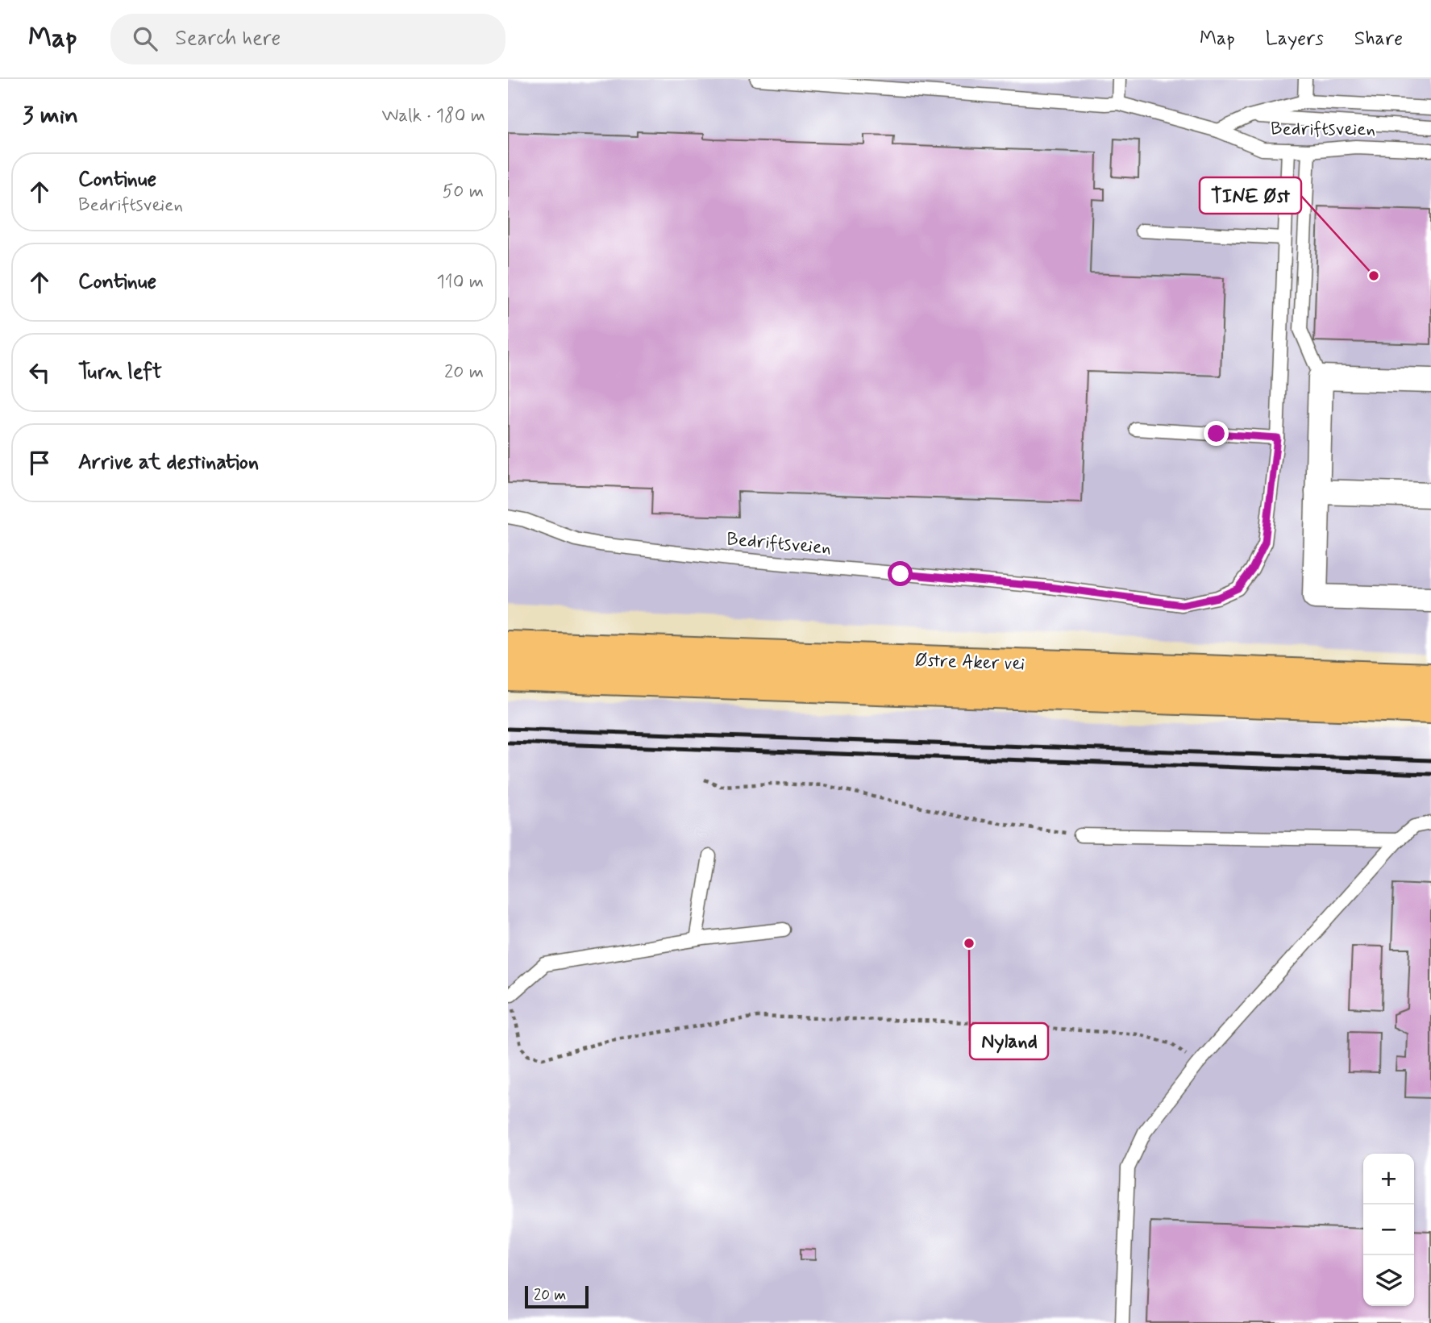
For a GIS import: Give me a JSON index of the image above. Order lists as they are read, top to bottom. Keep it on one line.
{"streets":{"highway":["Østre Aker vei"],"lane":["Bedriftsveien"]},"places":["TINE Øst","Nyland"],"scale_bar":"20 m","page":{"header":"Map","search":"Search here","nav":["Map","Layers","Share"],"heading":["3 min","Walk · 180 m"],"list":[["Continue","Bedriftsveien","50 m"],["Continue","110 m"],["Turn left","20 m"],"Arrive at destination"],"map_buttons":["+","−"],"scale":"20 m"}}
